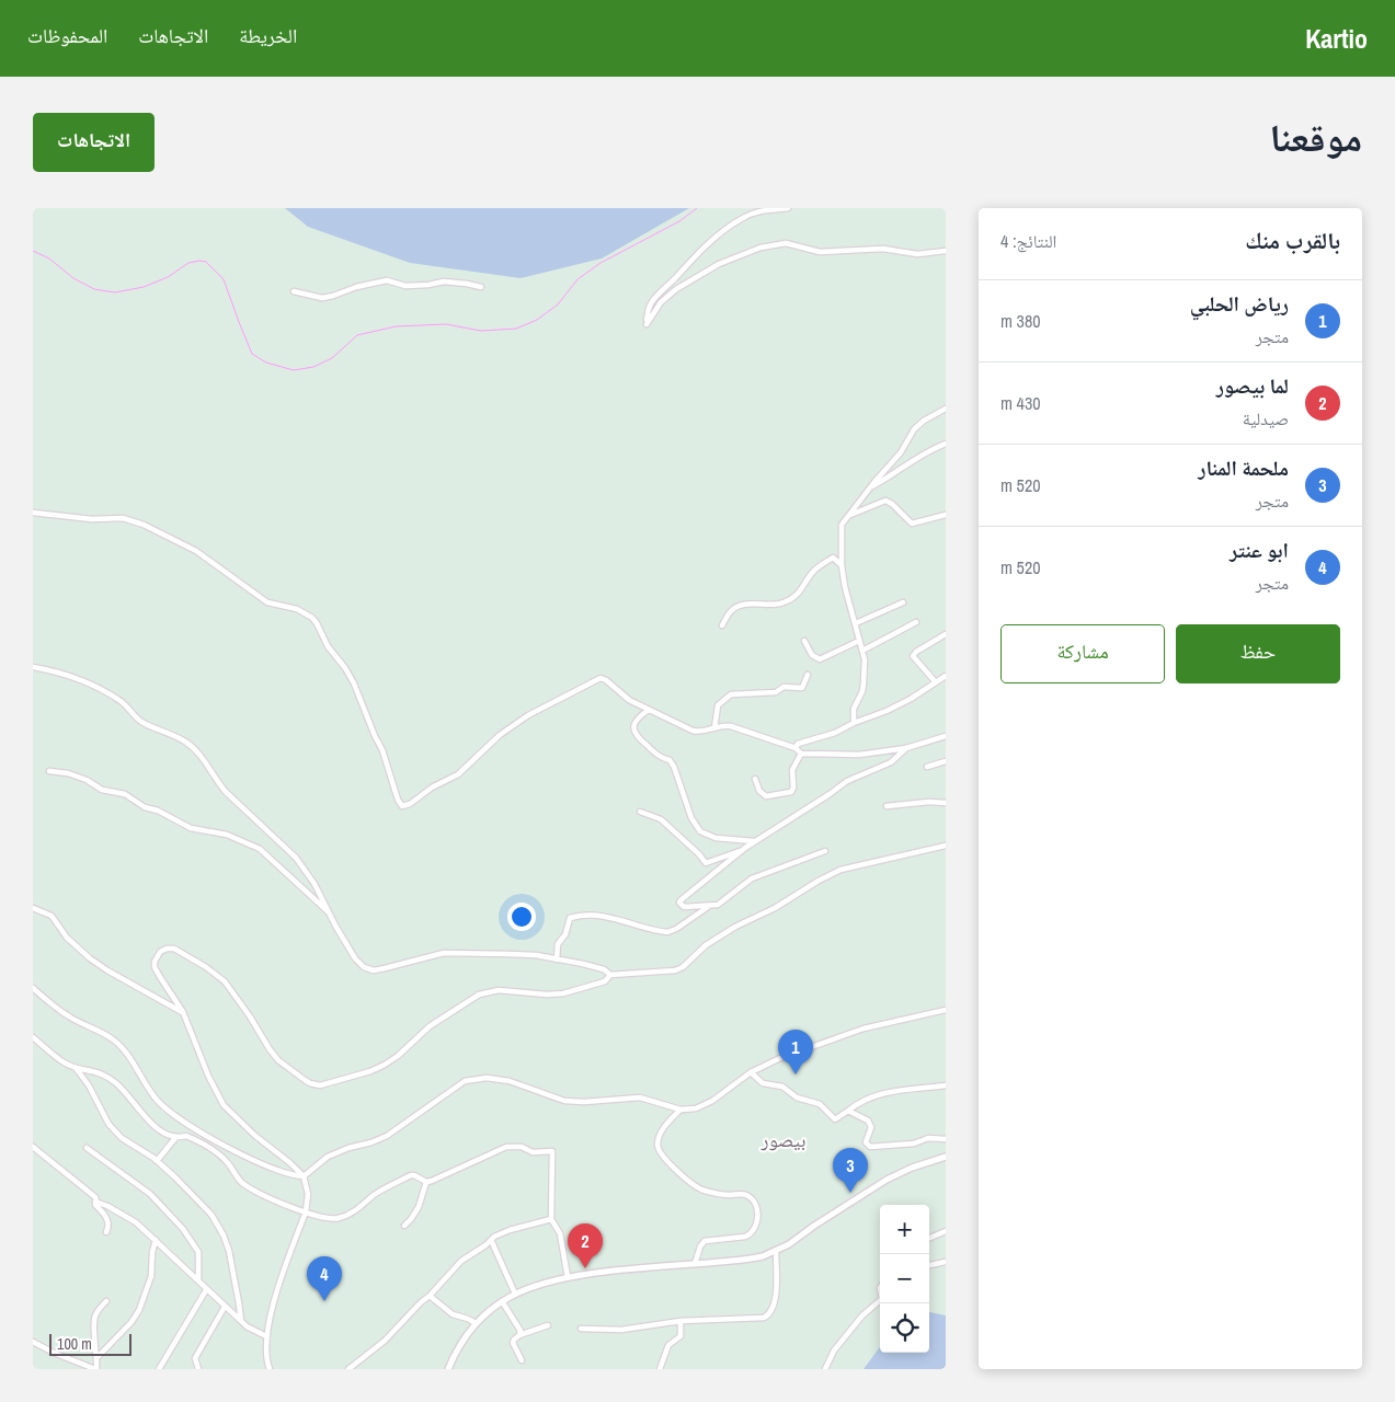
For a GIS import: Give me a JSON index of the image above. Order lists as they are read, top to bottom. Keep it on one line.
{"districts":["بيصور"],"scale_bar":"100 m","page":{"header":"Kartio","nav":["الخريطة","الاتجاهات","المحفوظات"],"title":"موقعنا","buttons":["الاتجاهات",["حفظ","مشاركة"]],"heading":["بالقرب منك","النتائج: 4"],"list":[{"mark":"1","name":"رياض الحلبي","note":"متجر","value":"380 m"},{"mark":"2","name":"لما بيصور","note":"صيدلية","value":"430 m"},{"mark":"3","name":"ملحمة المنار","note":"متجر","value":"520 m"},{"mark":"4","name":"ابو عنتر","note":"متجر","value":"520 m"}],"pins":["1","3","2","4"],"map_buttons":["+","−"],"scale":"100 m"}}
